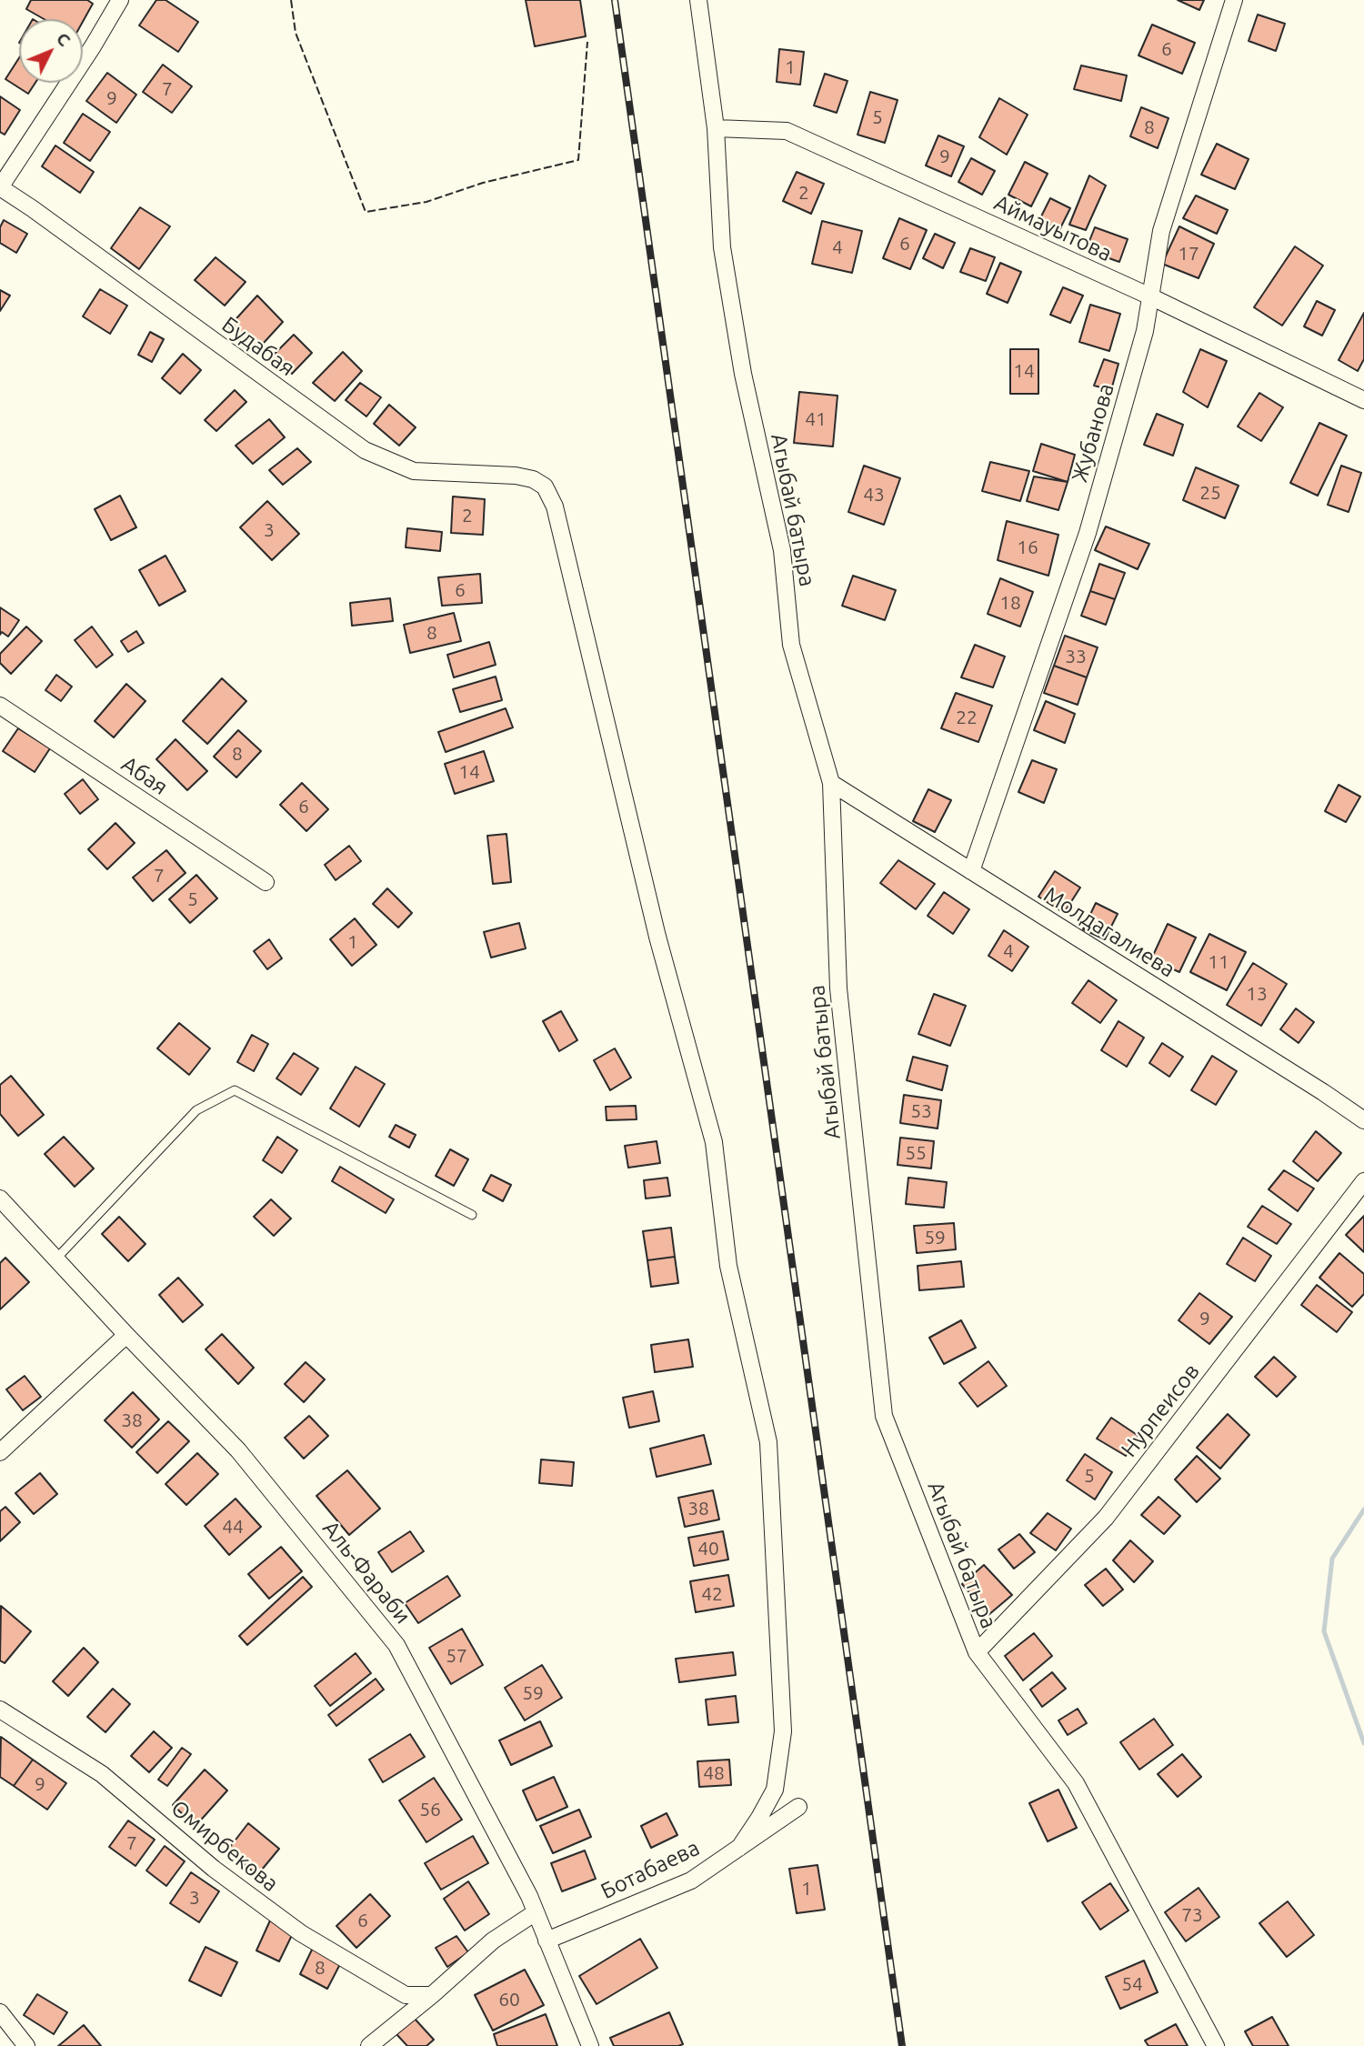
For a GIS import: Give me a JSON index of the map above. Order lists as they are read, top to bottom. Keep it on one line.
{"streets":{"street":["Аймауытова","Будабая","Жубанова","Агыбай батыра","Абая","Молдагалиева","Нурпеисов","Аль-Фараби","Омирбекова","Ботабаева"]},"crossings":[["Аймауытова","Жубанова"],["Аймауытова","Агыбай батыра"],["Будабая","Ботабаева"],["Жубанова","Молдагалиева"],["Агыбай батыра","Молдагалиева"],["Агыбай батыра","Нурпеисов"],["Аль-Фараби","Ботабаева"]],"house_numbers":["6","1","7","9","5","8","9","2","6","4","17","14","41","25","43","2","3","16","6","18","8","33","22","8","14","6","7","5","1","4","11","13","53","55","59","9","38","5","38","44","40","42","57","59","48","9","56","7","1","3","73","6","8","54","60"],"north":"top right"}
